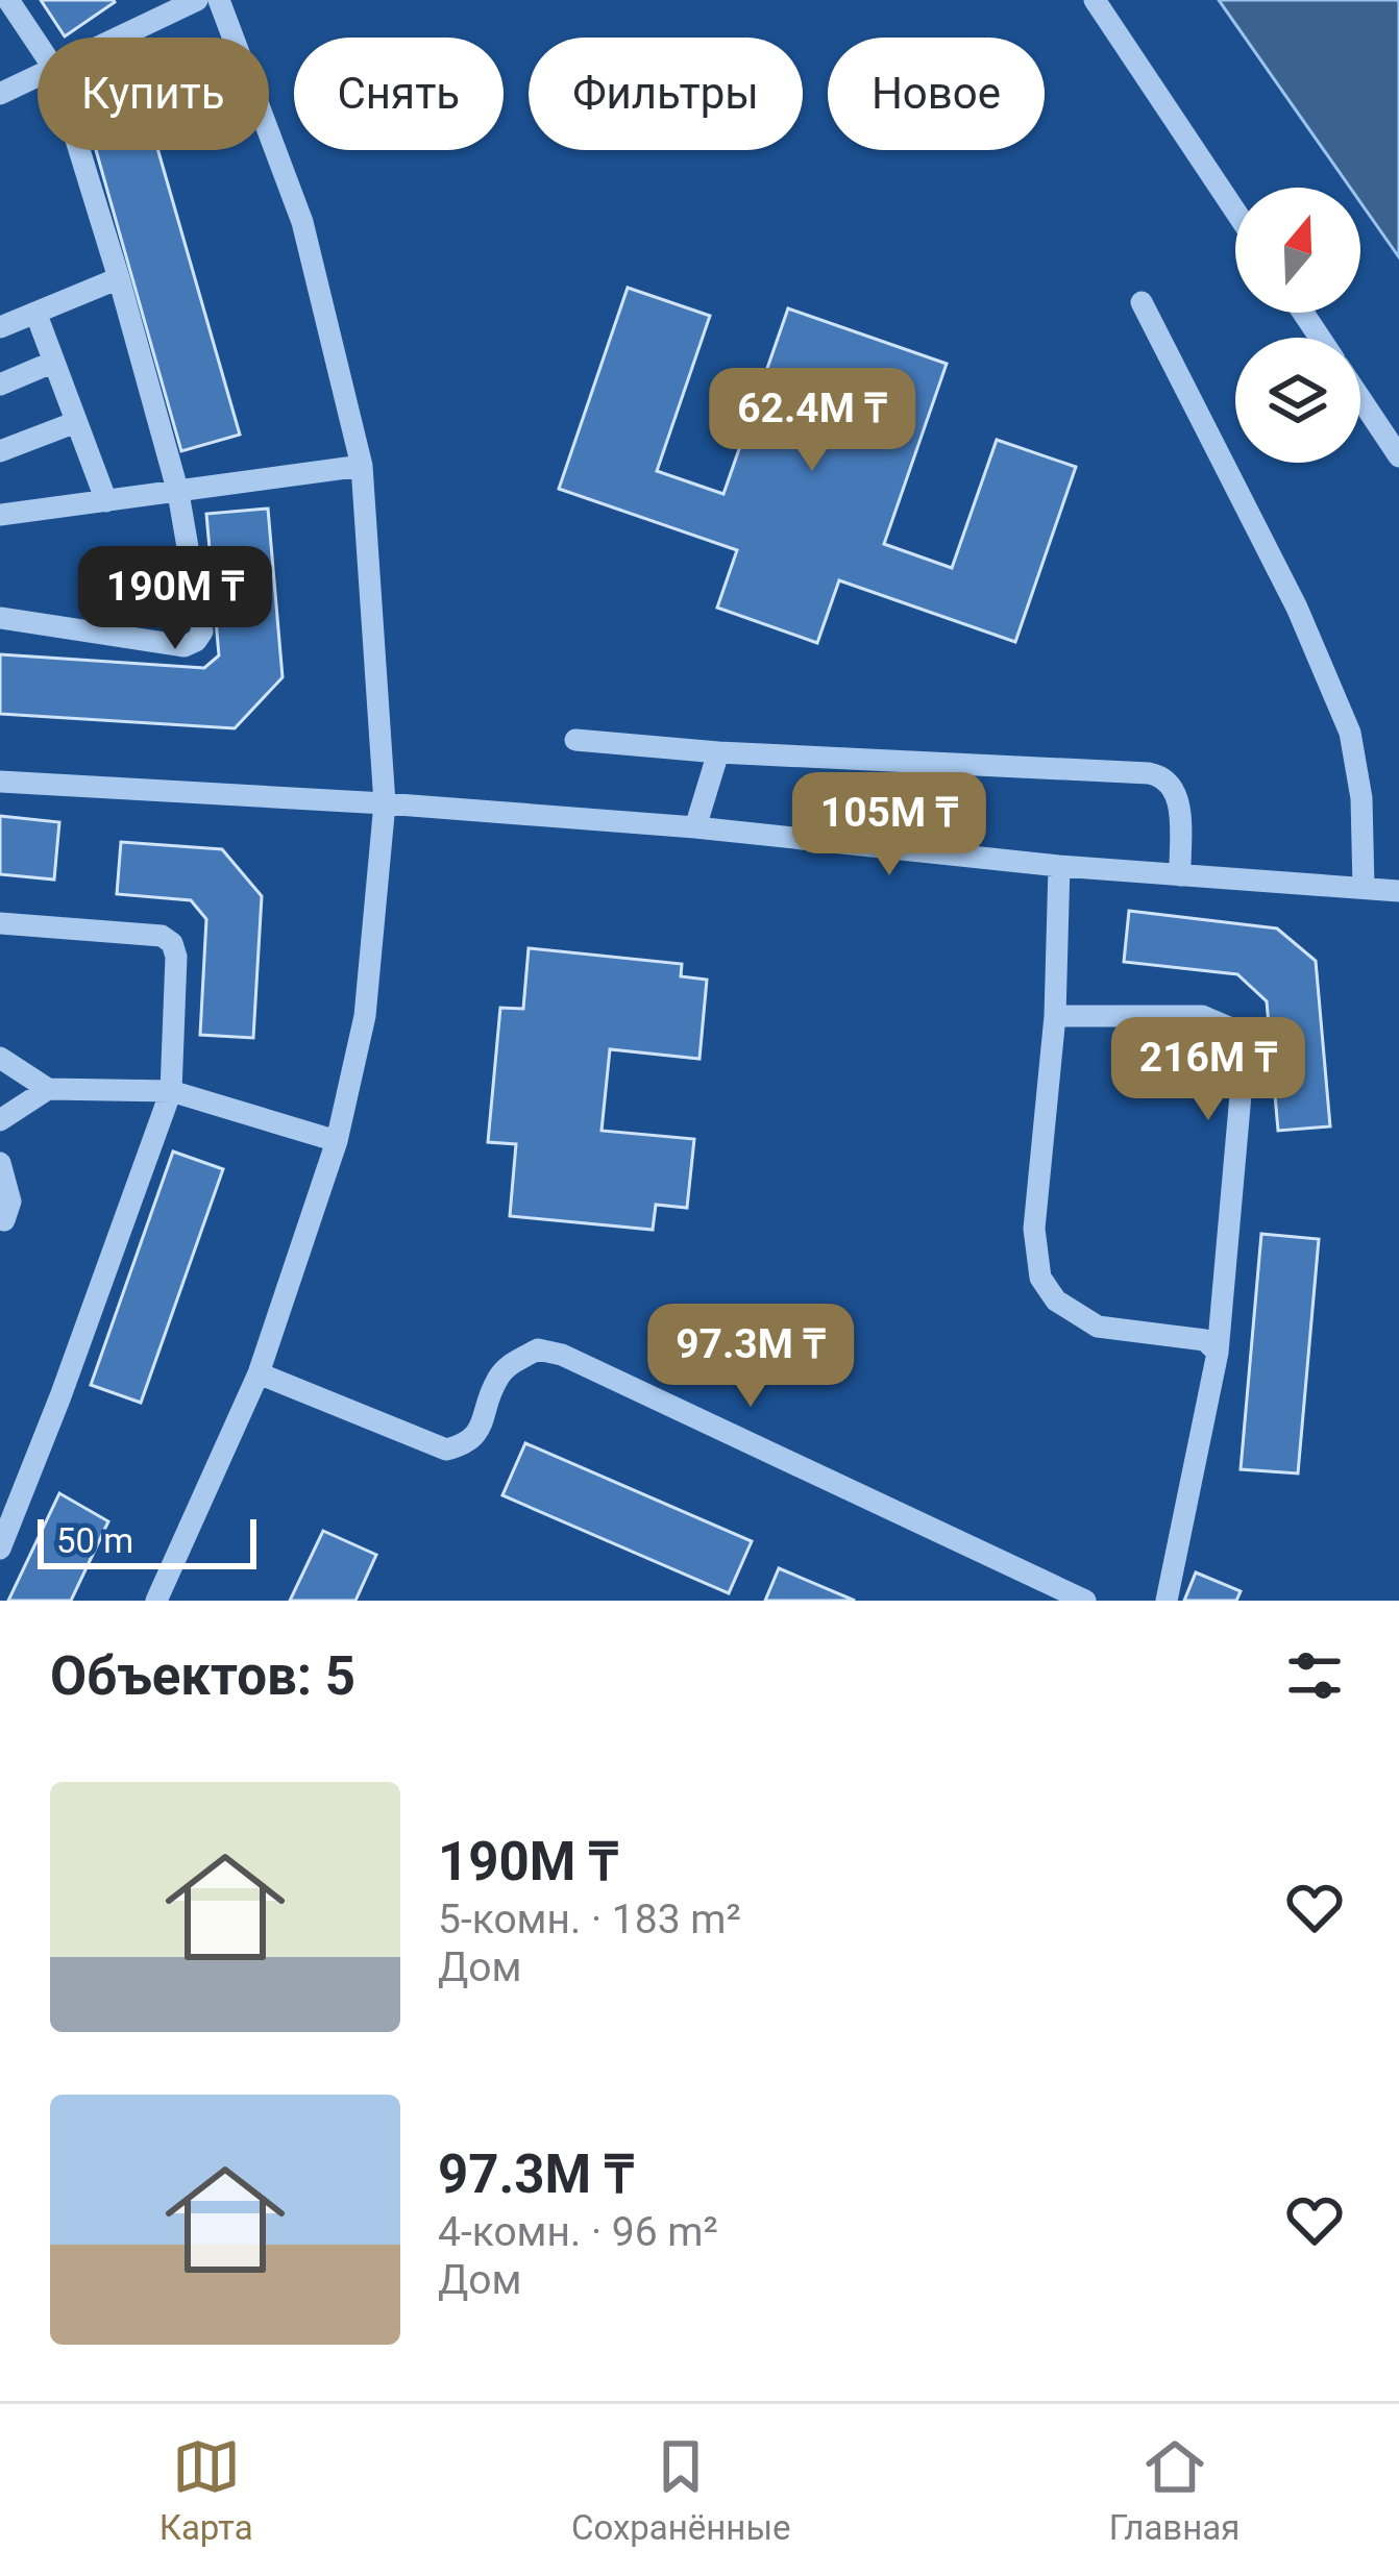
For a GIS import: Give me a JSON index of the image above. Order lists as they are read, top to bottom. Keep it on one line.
{"scale_bar":"50 m","north":"top","page":{"chip":["Купить","Снять","Фильтры","Новое"],"price":["62.4M ₸","190M ₸","105M ₸","216M ₸","97.3M ₸"],"scale":"50 m","heading":"Объектов: 5","list":[{"name":"190M ₸","note":"5-комн. · 183 m² · Дом"},{"name":"97.3M ₸","note":"4-комн. · 96 m² · Дом"}],"tabs":["Карта","Сохранённые","Главная"]}}
